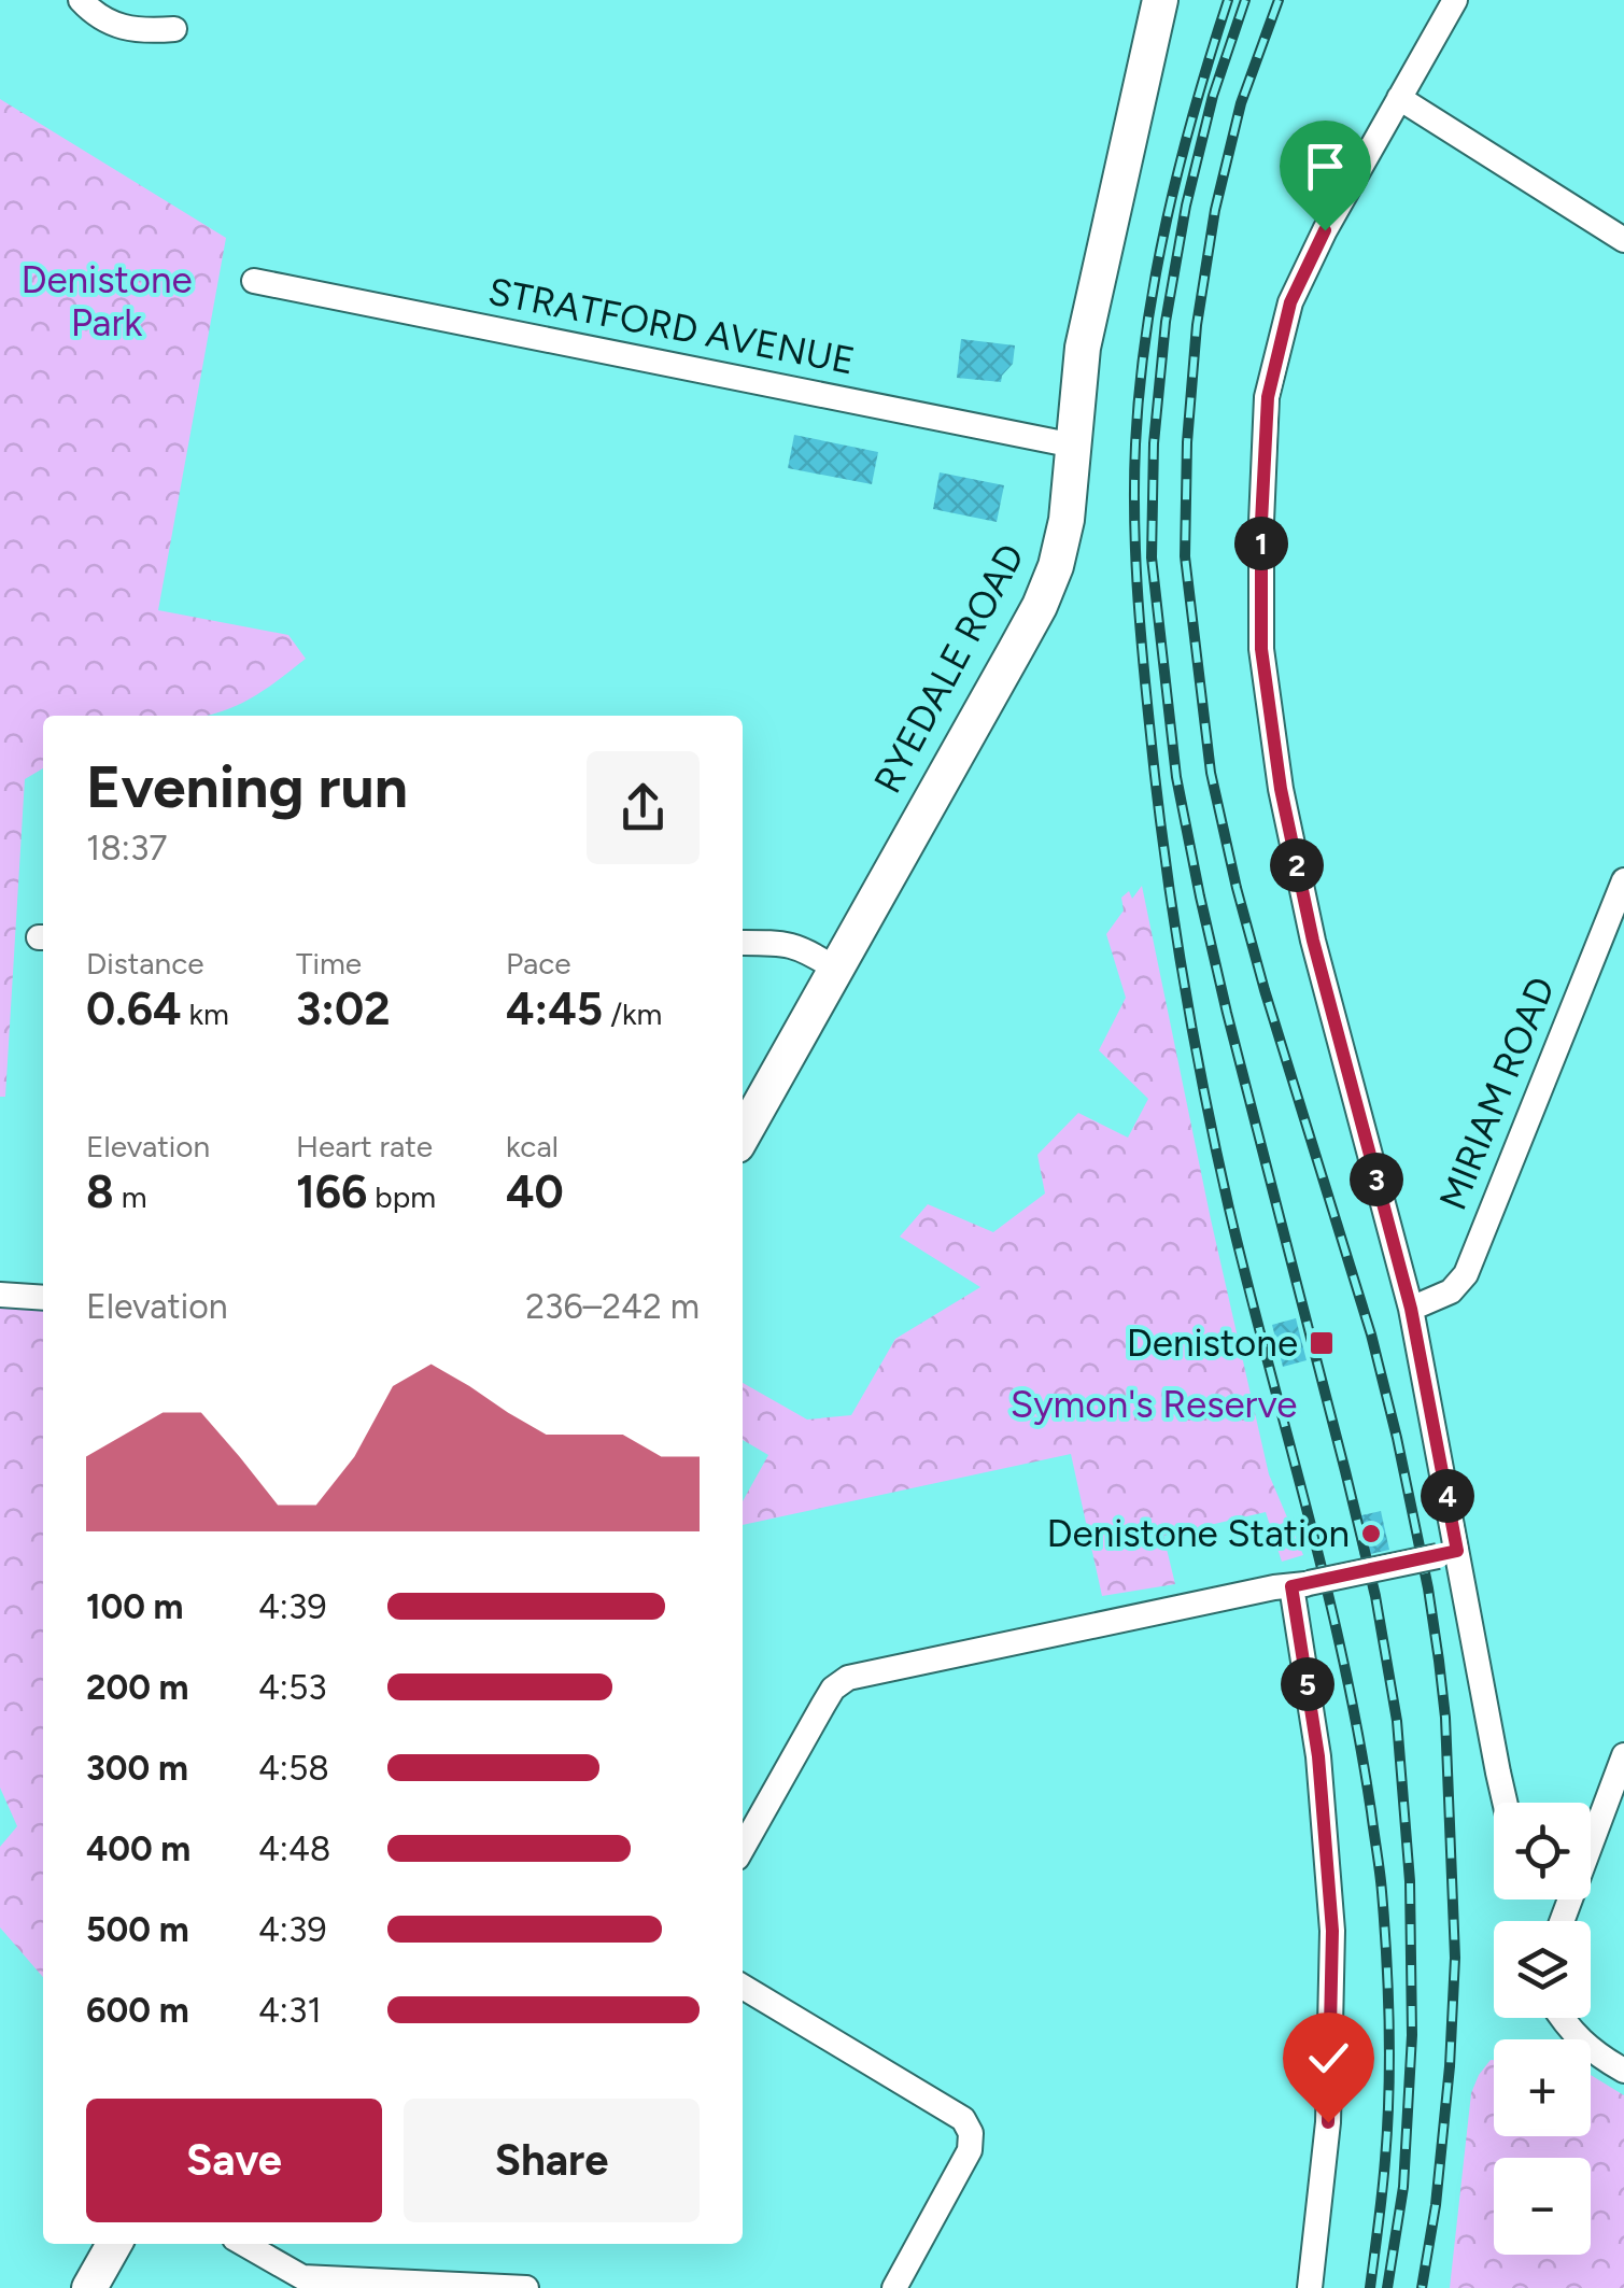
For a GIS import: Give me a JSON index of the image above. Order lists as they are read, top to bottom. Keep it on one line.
{"streets":{"street":["STRATFORD AVENUE","RYEDALE ROAD","MIRIAM ROAD"]},"crossings":[["STRATFORD AVENUE","RYEDALE ROAD"]],"parks":["Denistone Park","Symon's Reserve"],"places":{"transit":["Denistone"],"other":["Denistone Station"]},"page":{"pins":["1","2","3","4","5"],"heading":["Evening run","18:37"],"stats":[["Distance","0.64 km"],["Time","3:02"],["Pace","4:45 /km"],["Elevation","8 m"],["Heart rate","166 bpm"],["kcal","40"]],"chart":["Elevation","236–242 m"],"list":[{"name":"100 m","note":"4:39"},{"name":"200 m","note":"4:53"},{"name":"300 m","note":"4:58"},{"name":"400 m","note":"4:48"},{"name":"500 m","note":"4:39"},{"name":"600 m","note":"4:31"}],"map_buttons":["+","−"],"buttons":["Save","Share"]}}
